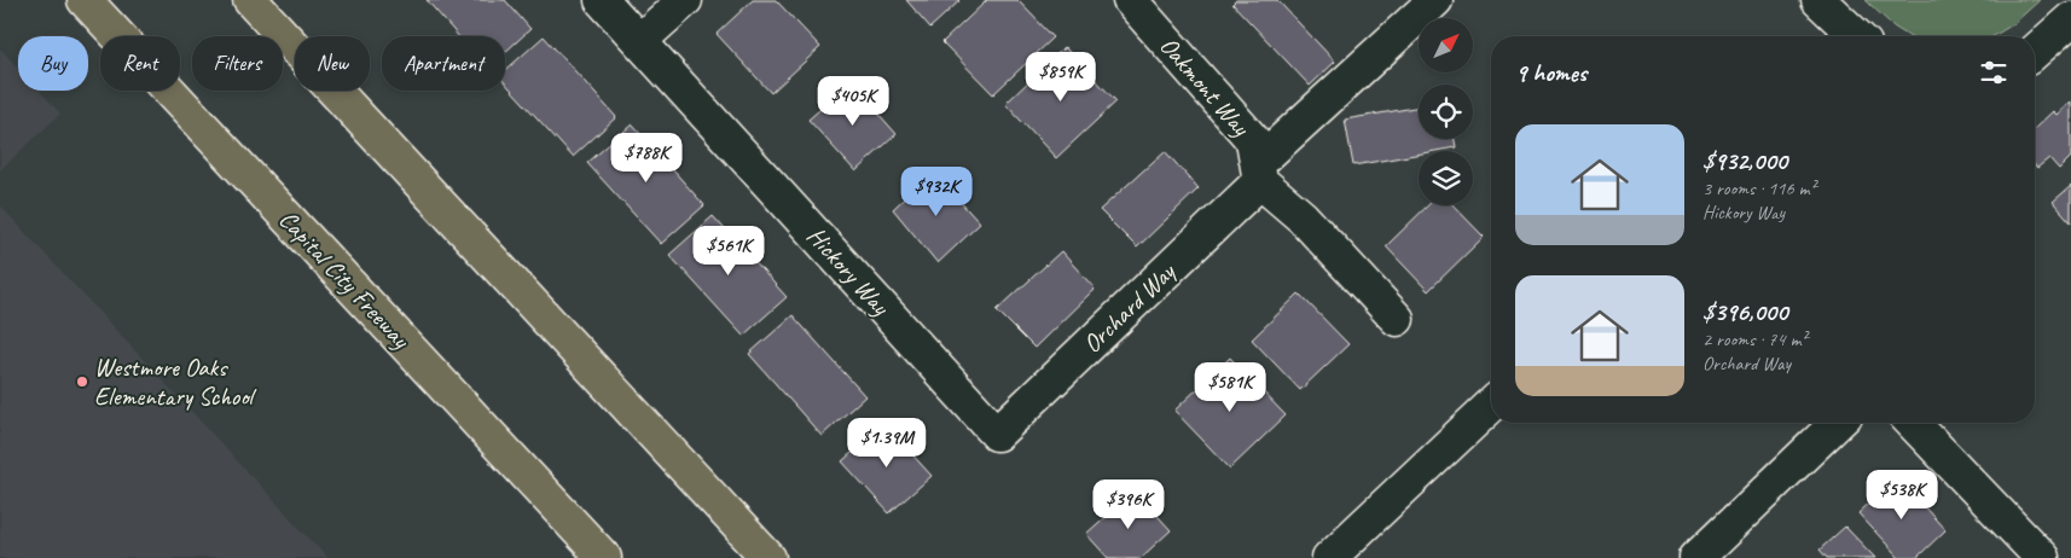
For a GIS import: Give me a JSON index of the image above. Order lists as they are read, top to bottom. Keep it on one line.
{"streets":{"highway":["Capital City Freeway"],"street":["Oakmont Way","Hickory Way","Orchard Way"]},"crossings":[["Oakmont Way","Orchard Way"],["Hickory Way","Orchard Way"]],"places":["Westmore Oaks Elementary School"],"north":"top right","page":{"chip":["Buy","Rent","Filters","New","Apartment"],"heading":"9 homes","price":["$859K","$405K","$788K","$932K","$561K","$581K","$1.39M","$538K","$396K"],"list":[{"name":"$932,000","note":"3 rooms · 116 m² · Hickory Way"},{"name":"$396,000","note":"2 rooms · 74 m² · Orchard Way"}]}}
